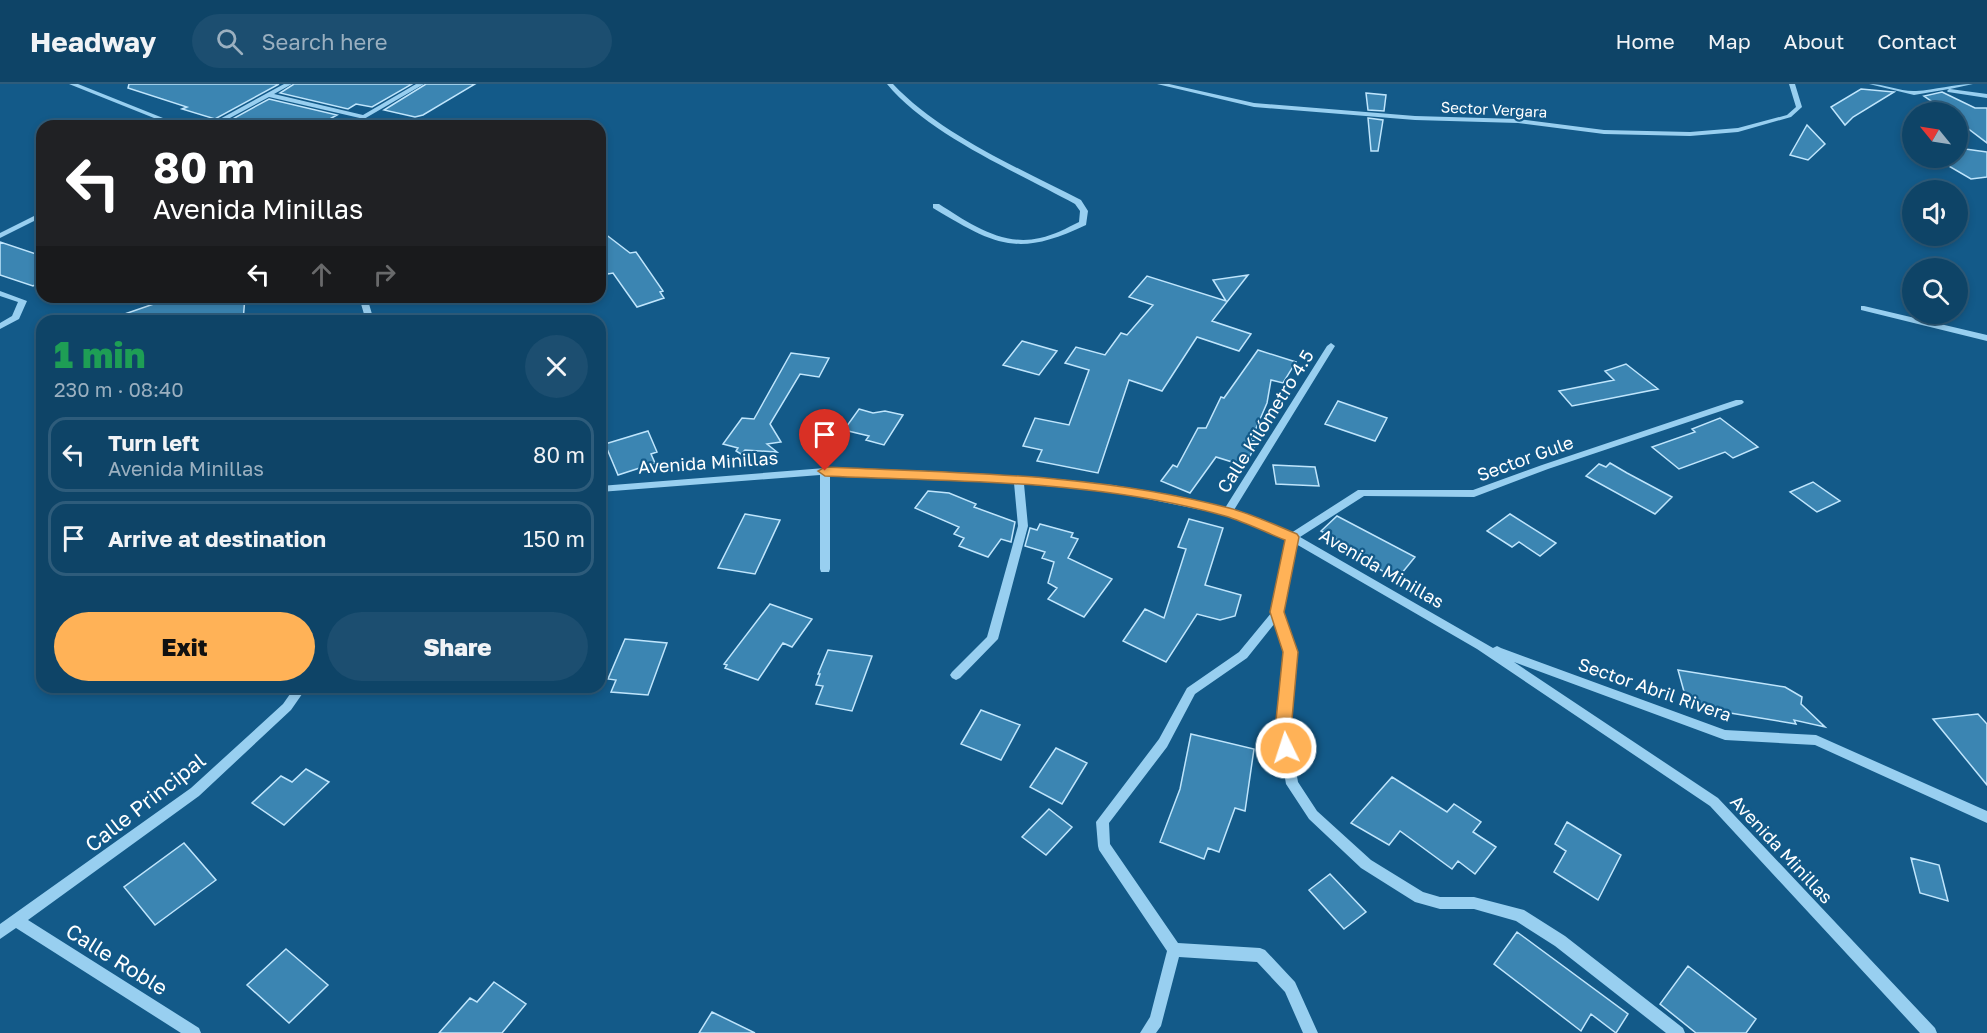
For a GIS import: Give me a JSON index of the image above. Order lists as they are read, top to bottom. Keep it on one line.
{"streets":{"street":["Sector Vergara","Calle Kilómetro 4.5","Sector Gule","Avenida Minillas","Sector Abril Rivera","Calle Principal","Calle Roble"]},"crossings":[["Calle Kilómetro 4.5","Avenida Minillas"],["Sector Gule","Avenida Minillas"],["Avenida Minillas","Sector Abril Rivera"],["Calle Principal","Calle Roble"]],"north":"top left","page":{"header":"Headway","search":"Search here","nav":["Home","Map","About","Contact"],"turn":["80 m","Avenida Minillas"],"heading":["1 min","230 m · 08:40"],"list":[{"name":"Turn left","note":"Avenida Minillas","value":"80 m"},{"name":"Arrive at destination","value":"150 m"}],"buttons":["Exit","Share"]}}
